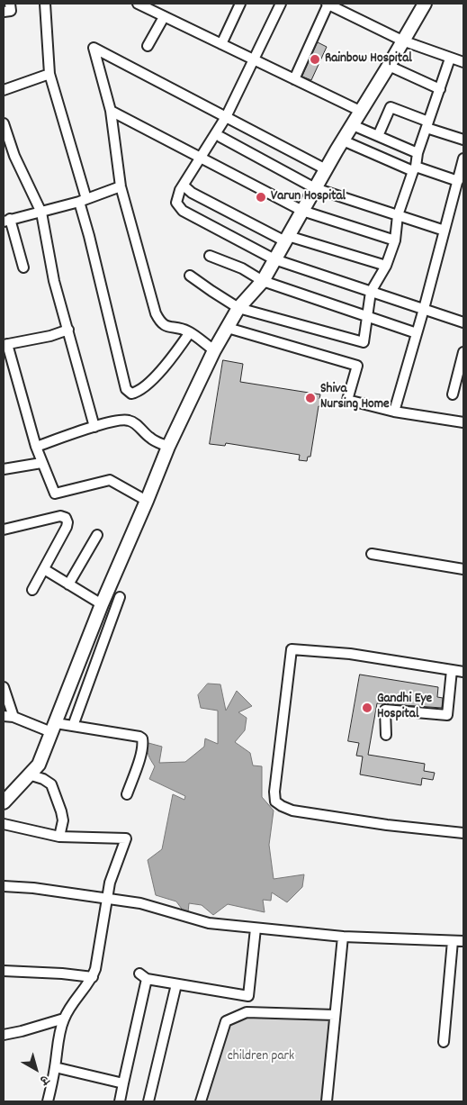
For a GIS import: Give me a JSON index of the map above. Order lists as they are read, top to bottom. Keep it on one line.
{"parks":["children park"],"places":["Rainbow Hospital","Varun Hospital","Shiva Nursing Home","Gandhi Eye Hospital"],"north":"bottom right"}
